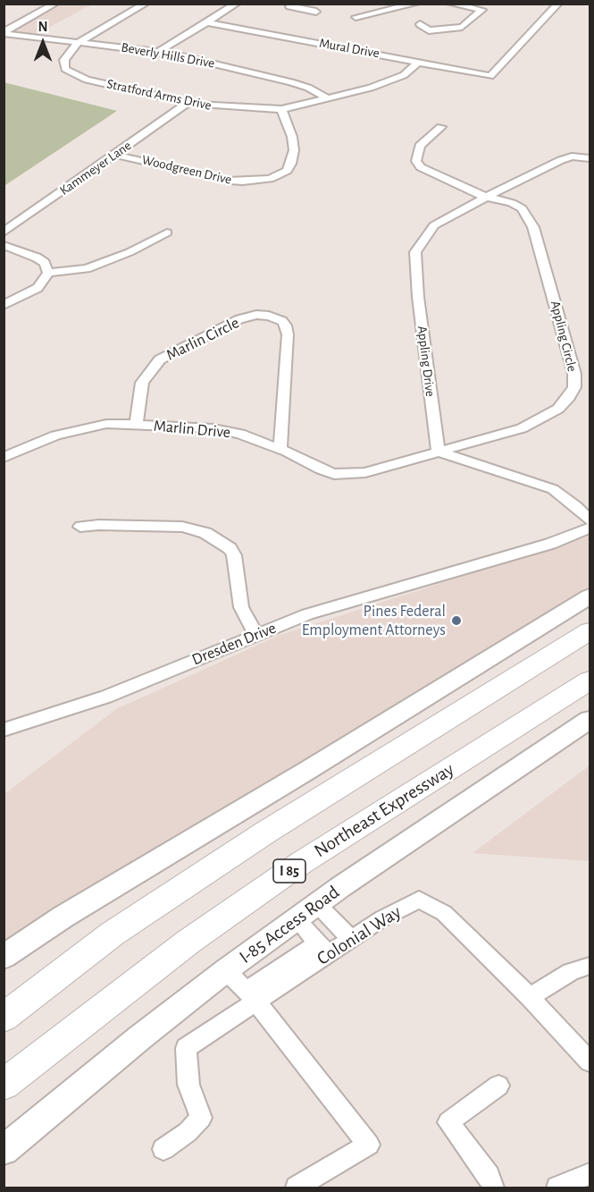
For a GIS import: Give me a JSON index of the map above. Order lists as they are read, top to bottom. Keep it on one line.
{"streets":{"highway":["Northeast Expressway","I 85"],"main road":["I-85 Access Road"],"street":["Mural Drive","Beverly Hills Drive","Stratford Arms Drive","Kammeyer Lane","Woodgreen Drive","Appling Circle","Marlin Circle","Appling Drive","Marlin Drive","Dresden Drive","Colonial Way"]},"crossings":[["Mural Drive","Stratford Arms Drive"],["Beverly Hills Drive","Stratford Arms Drive"],["Stratford Arms Drive","Kammeyer Lane"],["Stratford Arms Drive","Woodgreen Drive"],["Kammeyer Lane","Woodgreen Drive"],["Appling Circle","Appling Drive"],["Appling Circle","Marlin Drive"],["Marlin Circle","Marlin Drive"],["Appling Drive","Marlin Drive"]],"places":["Pines Federal Employment Attorneys"],"north":"top"}
